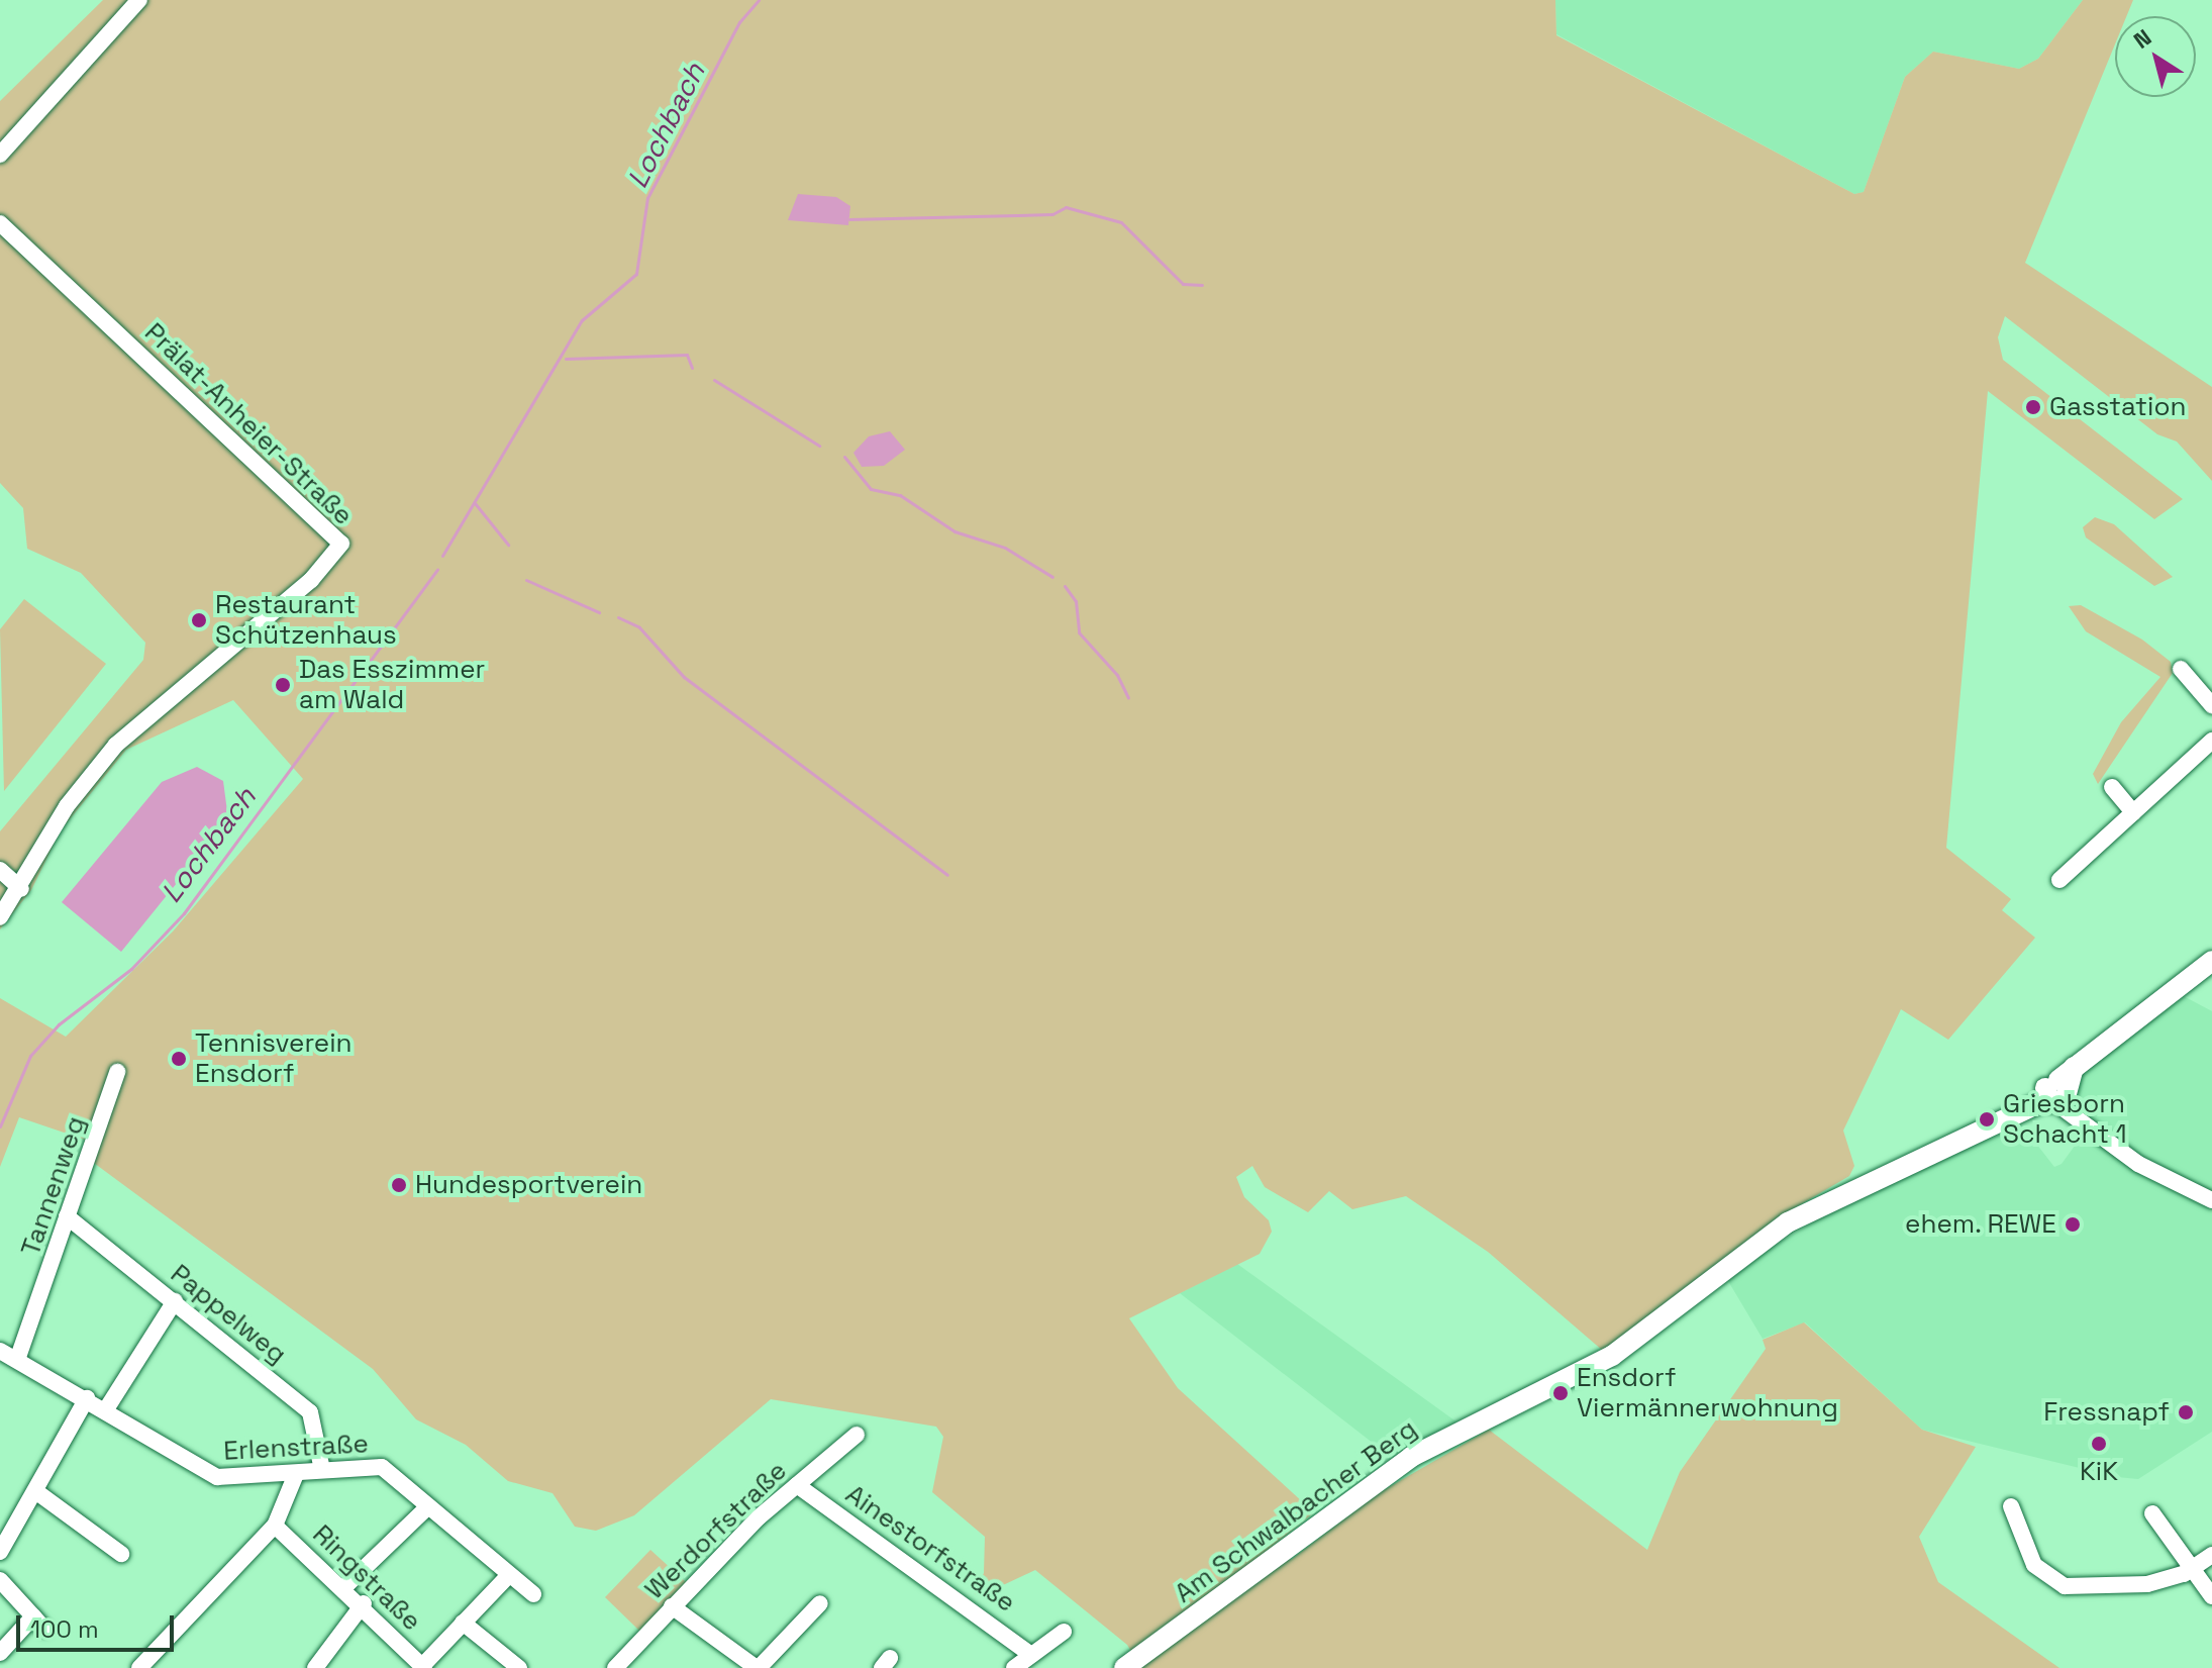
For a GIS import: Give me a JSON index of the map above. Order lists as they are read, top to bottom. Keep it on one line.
{"streets":{"main road":["Am Schwalbacher Berg"],"street":["Prälat-Anheier-Straße","Tannenweg","Pappelweg","Erlenstraße","Werdorfstraße","Ainestorfstraße","Ringstraße"]},"crossings":[["Tannenweg","Pappelweg"],["Tannenweg","Erlenstraße"],["Pappelweg","Erlenstraße"],["Werdorfstraße","Ainestorfstraße"]],"water":["Lochbach"],"places":["Gasstation","Restaurant Schützenhaus","Das Esszimmer am Wald","Tennisverein Ensdorf","Griesborn Schacht 1","Hundesportverein","ehem. REWE","Ensdorf Viermännerwohnung","Fressnapf","KiK"],"scale_bar":"100 m","north":"top left"}
